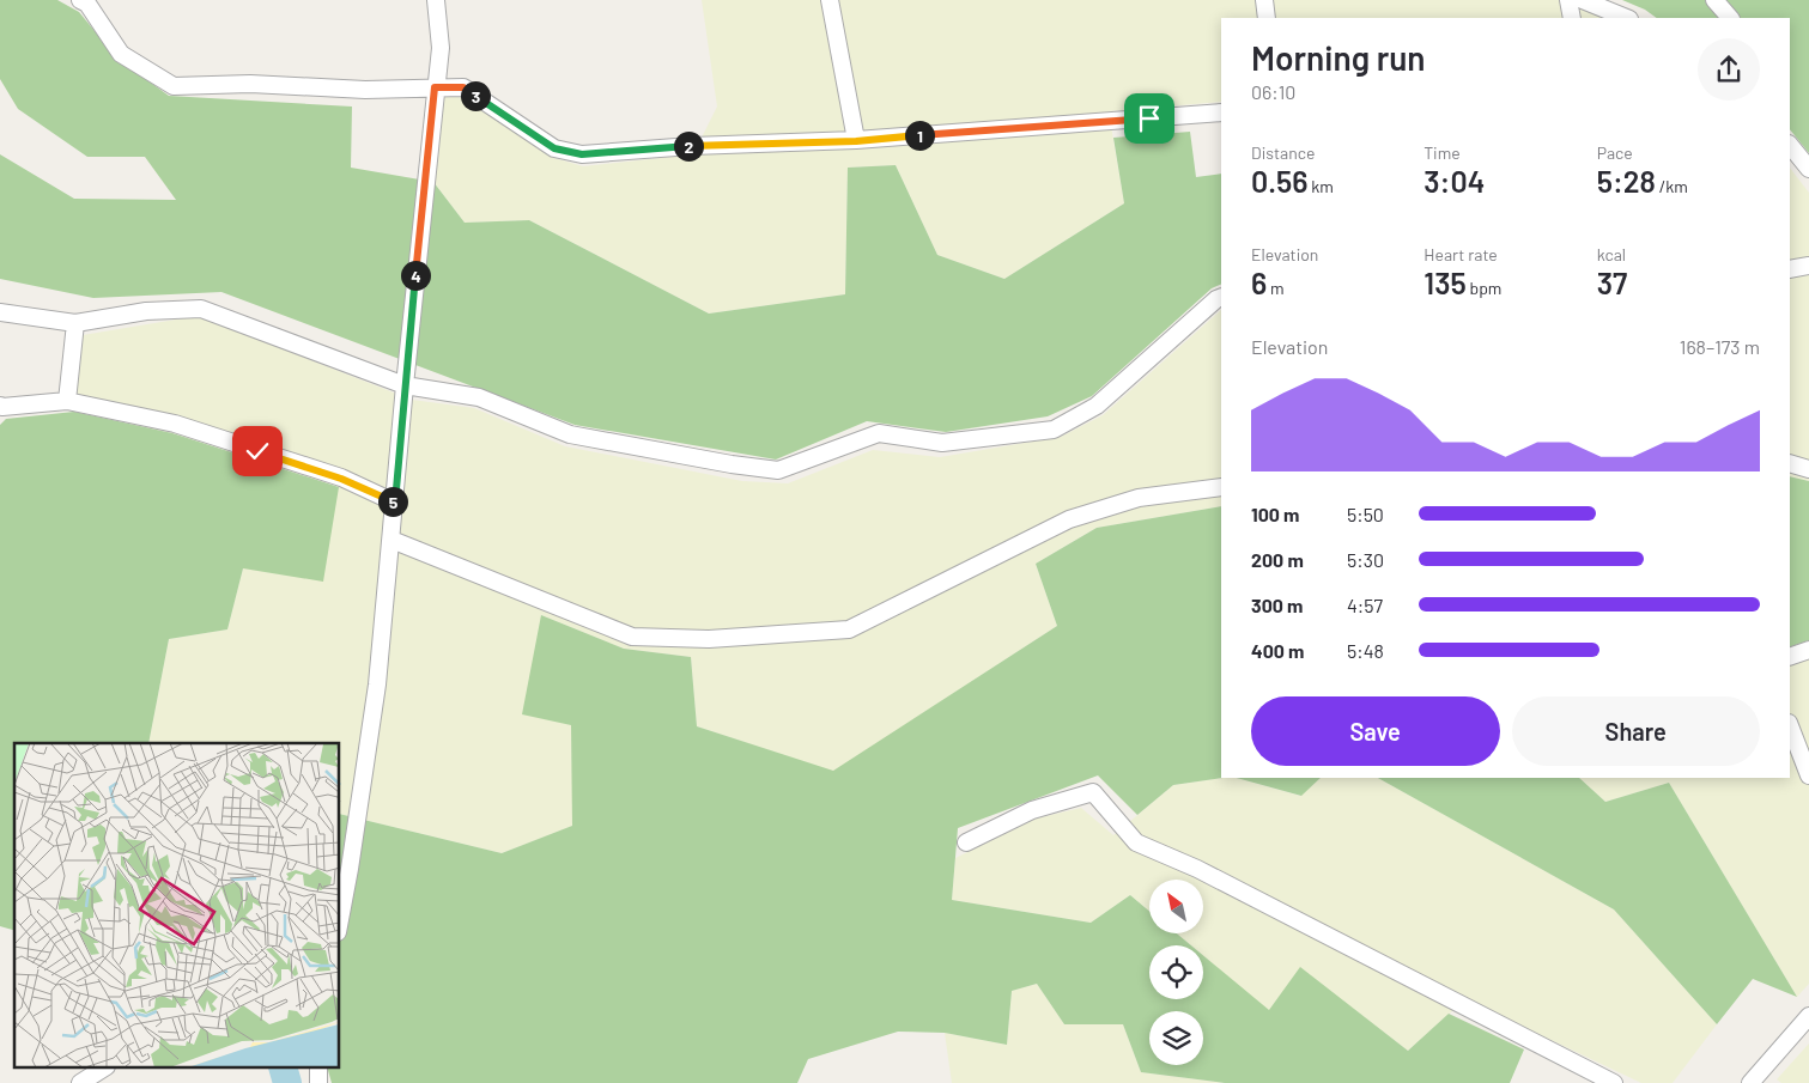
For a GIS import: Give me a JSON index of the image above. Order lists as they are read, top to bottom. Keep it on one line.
{"north":"top left","page":{"heading":["Morning run","06:10"],"pins":["3","1","2","4","5"],"stats":[["Distance","0.56 km"],["Time","3:04"],["Pace","5:28 /km"],["Elevation","6 m"],["Heart rate","135 bpm"],["kcal","37"]],"chart":["Elevation","168–173 m"],"list":[{"name":"100 m","note":"5:50"},{"name":"200 m","note":"5:30"},{"name":"300 m","note":"4:57"},{"name":"400 m","note":"5:48"}],"buttons":["Save","Share"]}}
